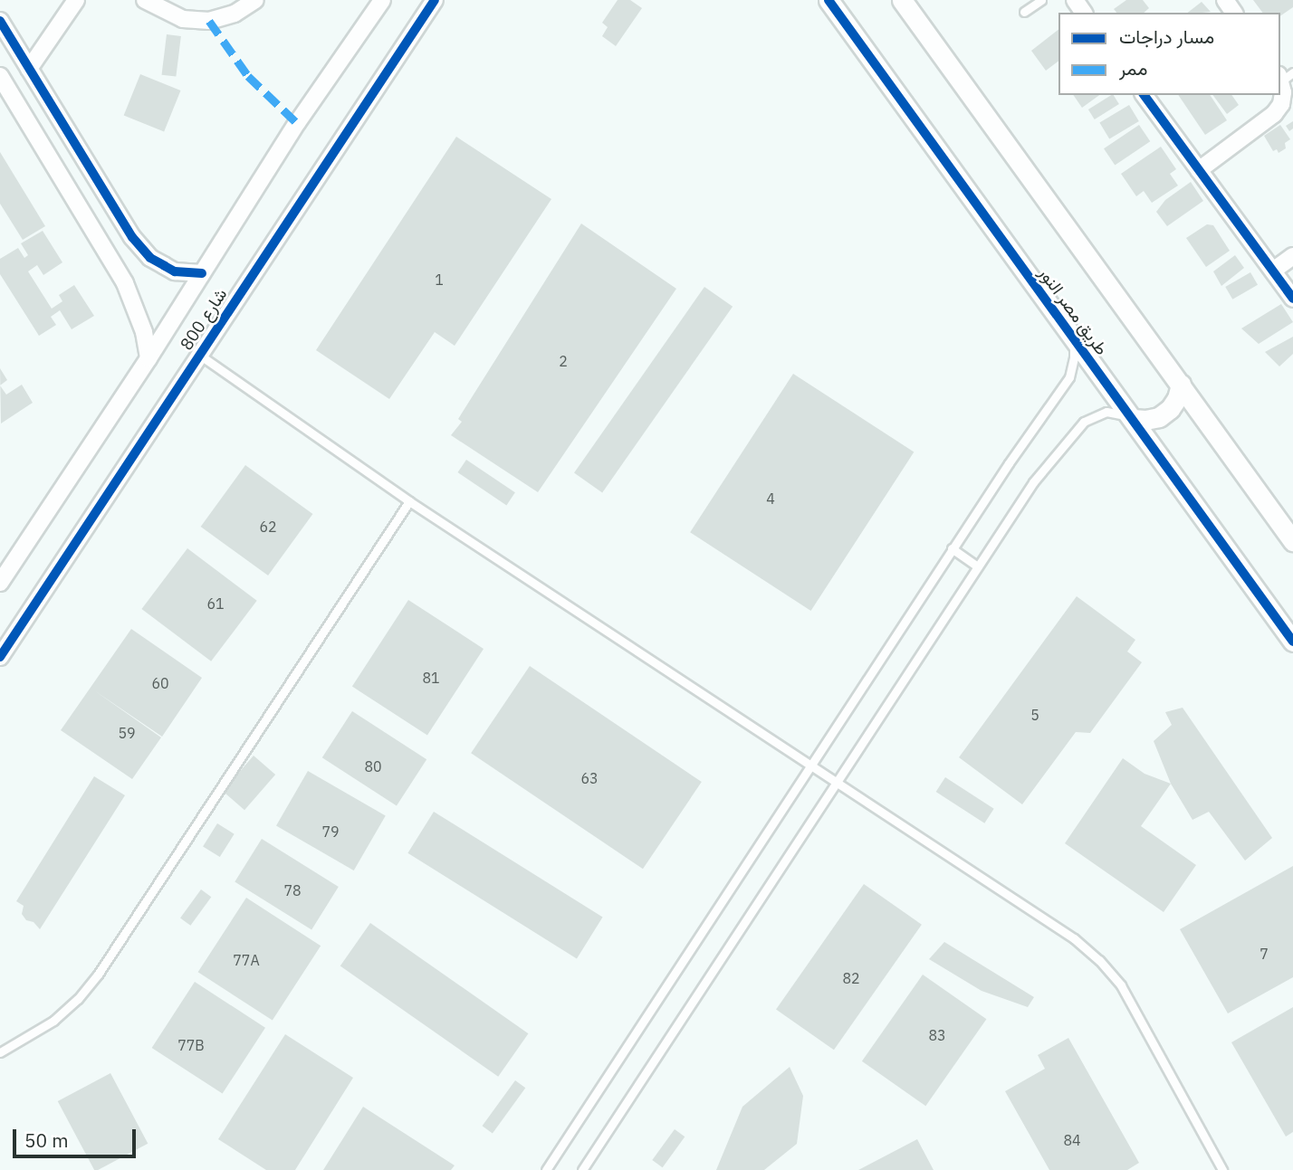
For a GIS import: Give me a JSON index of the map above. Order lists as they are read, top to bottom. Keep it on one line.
{"streets":{"street":["طريق مصر النور","شارع 800"]},"house_numbers":["1","2","4","62","61","81","60","5","59","80","63","79","78","7","77A","82","83","77B","84"],"legend":["مسار دراجات","ممر"],"scale_bar":"50 m"}
